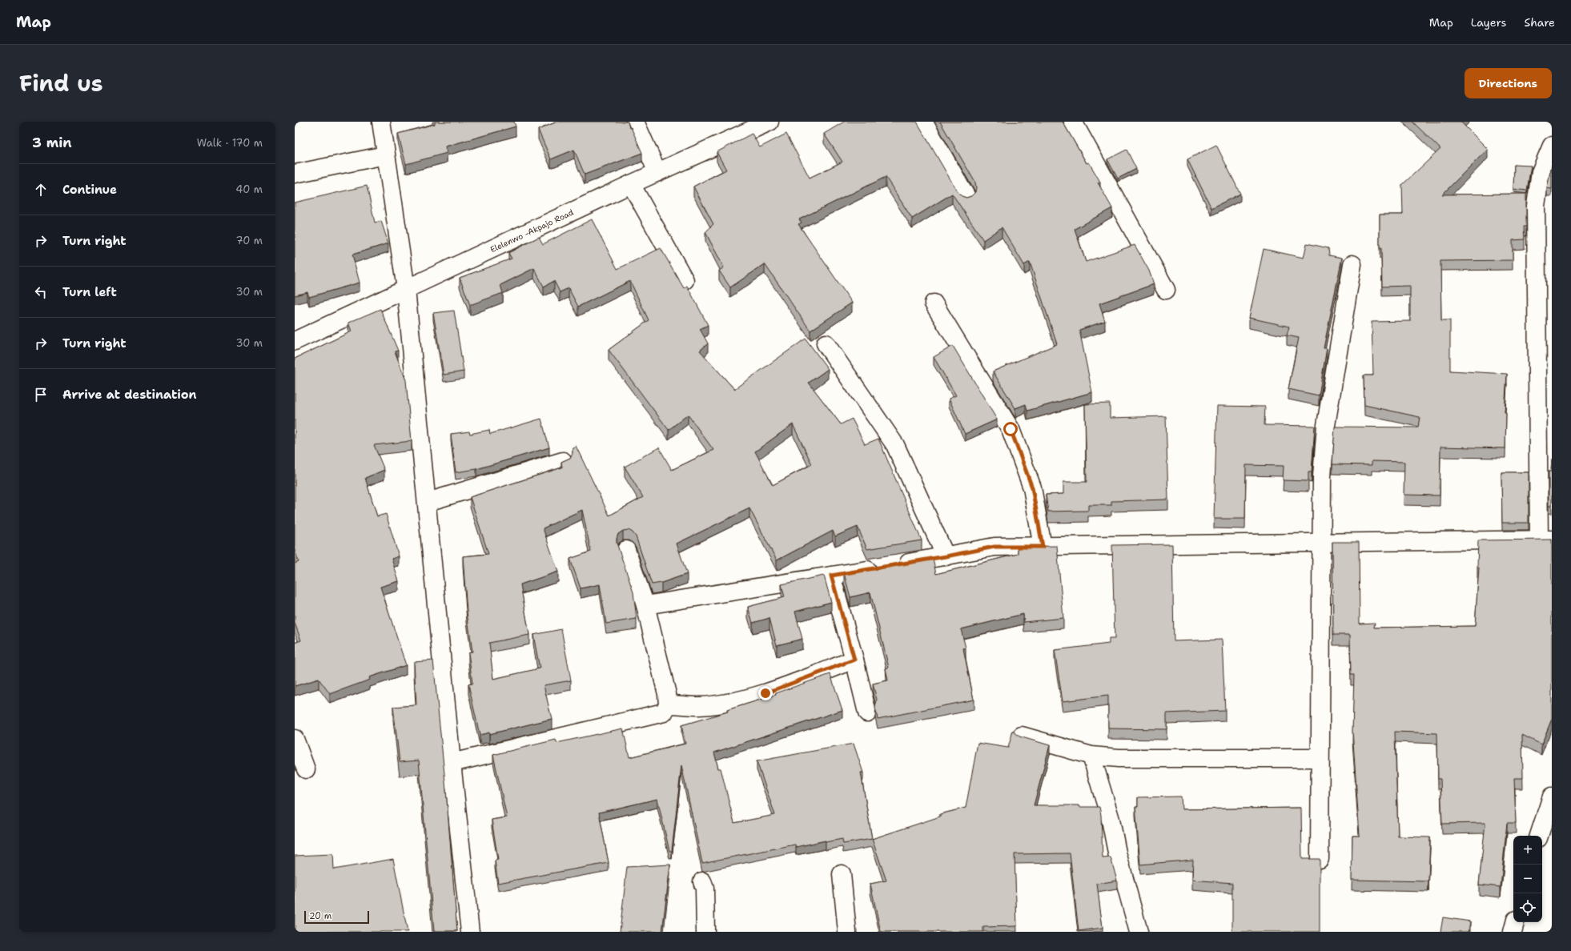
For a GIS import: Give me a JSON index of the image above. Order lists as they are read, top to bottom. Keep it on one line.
{"streets":{"street":["Elelenwo -Akpajo Road"]},"scale_bar":"20 m","page":{"header":"Map","nav":["Map","Layers","Share"],"title":"Find us","buttons":"Directions","heading":["3 min","Walk · 170 m"],"list":[["Continue","40 m"],["Turn right","70 m"],["Turn left","30 m"],["Turn right","30 m"],"Arrive at destination"],"map_buttons":["+","−"],"scale":"20 m"}}
